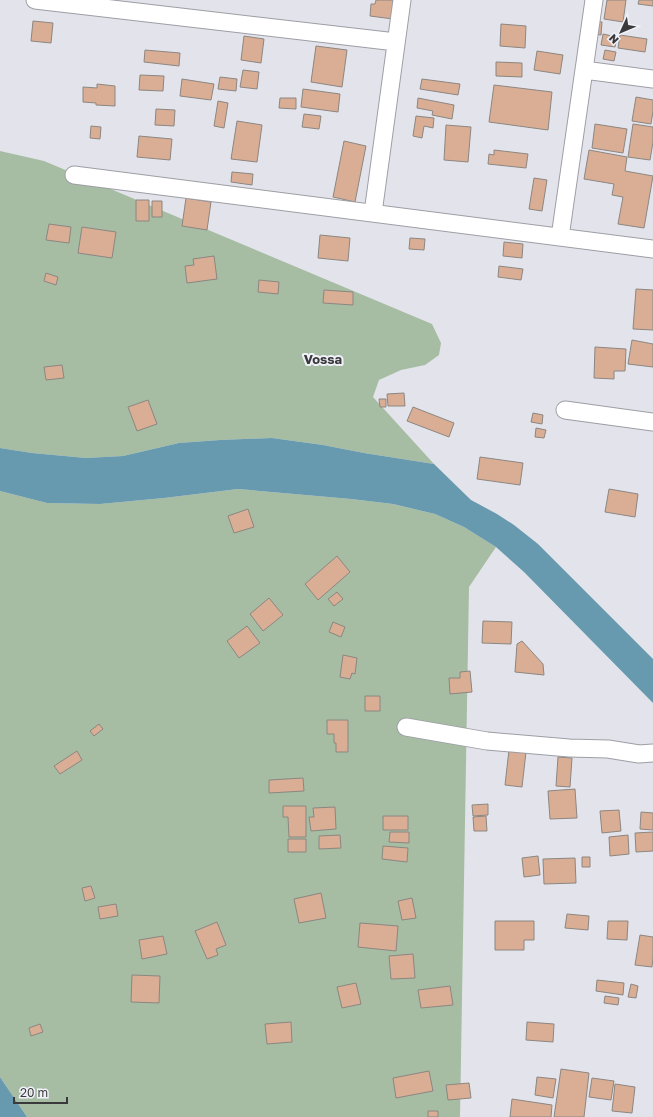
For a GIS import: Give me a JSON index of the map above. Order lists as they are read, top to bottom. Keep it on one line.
{"districts":["Vossa"],"scale_bar":"20 m","north":"bottom left"}
